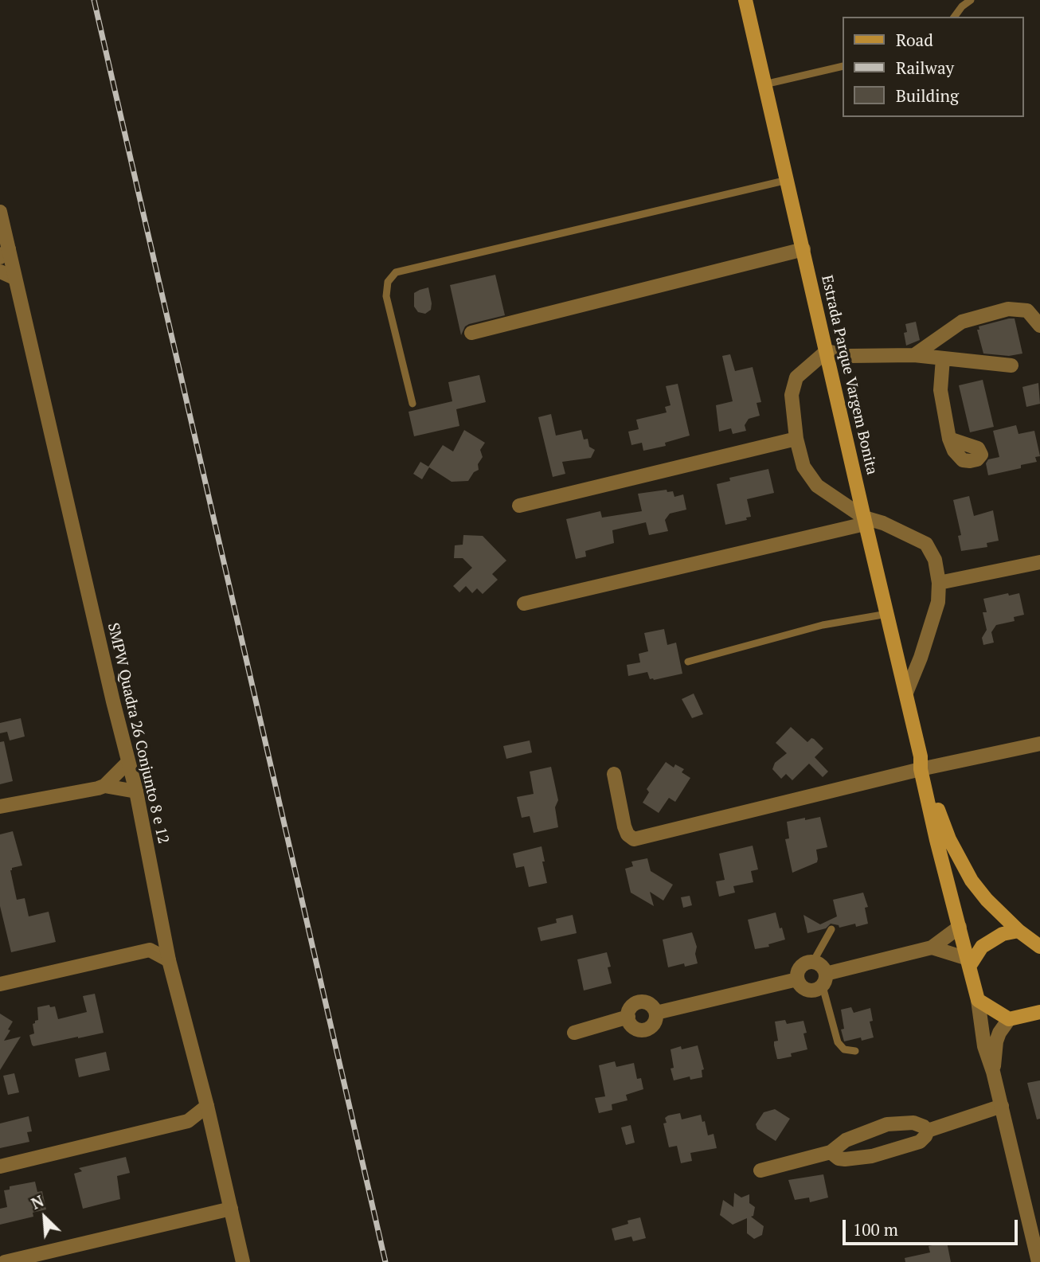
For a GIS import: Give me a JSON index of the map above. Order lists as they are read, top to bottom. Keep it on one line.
{"streets":{"main road":["Estrada Parque Vargem Bonita"],"street":["SMPW Quadra 26 Conjunto 8 e 12"]},"legend":["Road","Railway","Building"],"scale_bar":"100 m","north":"top left"}
